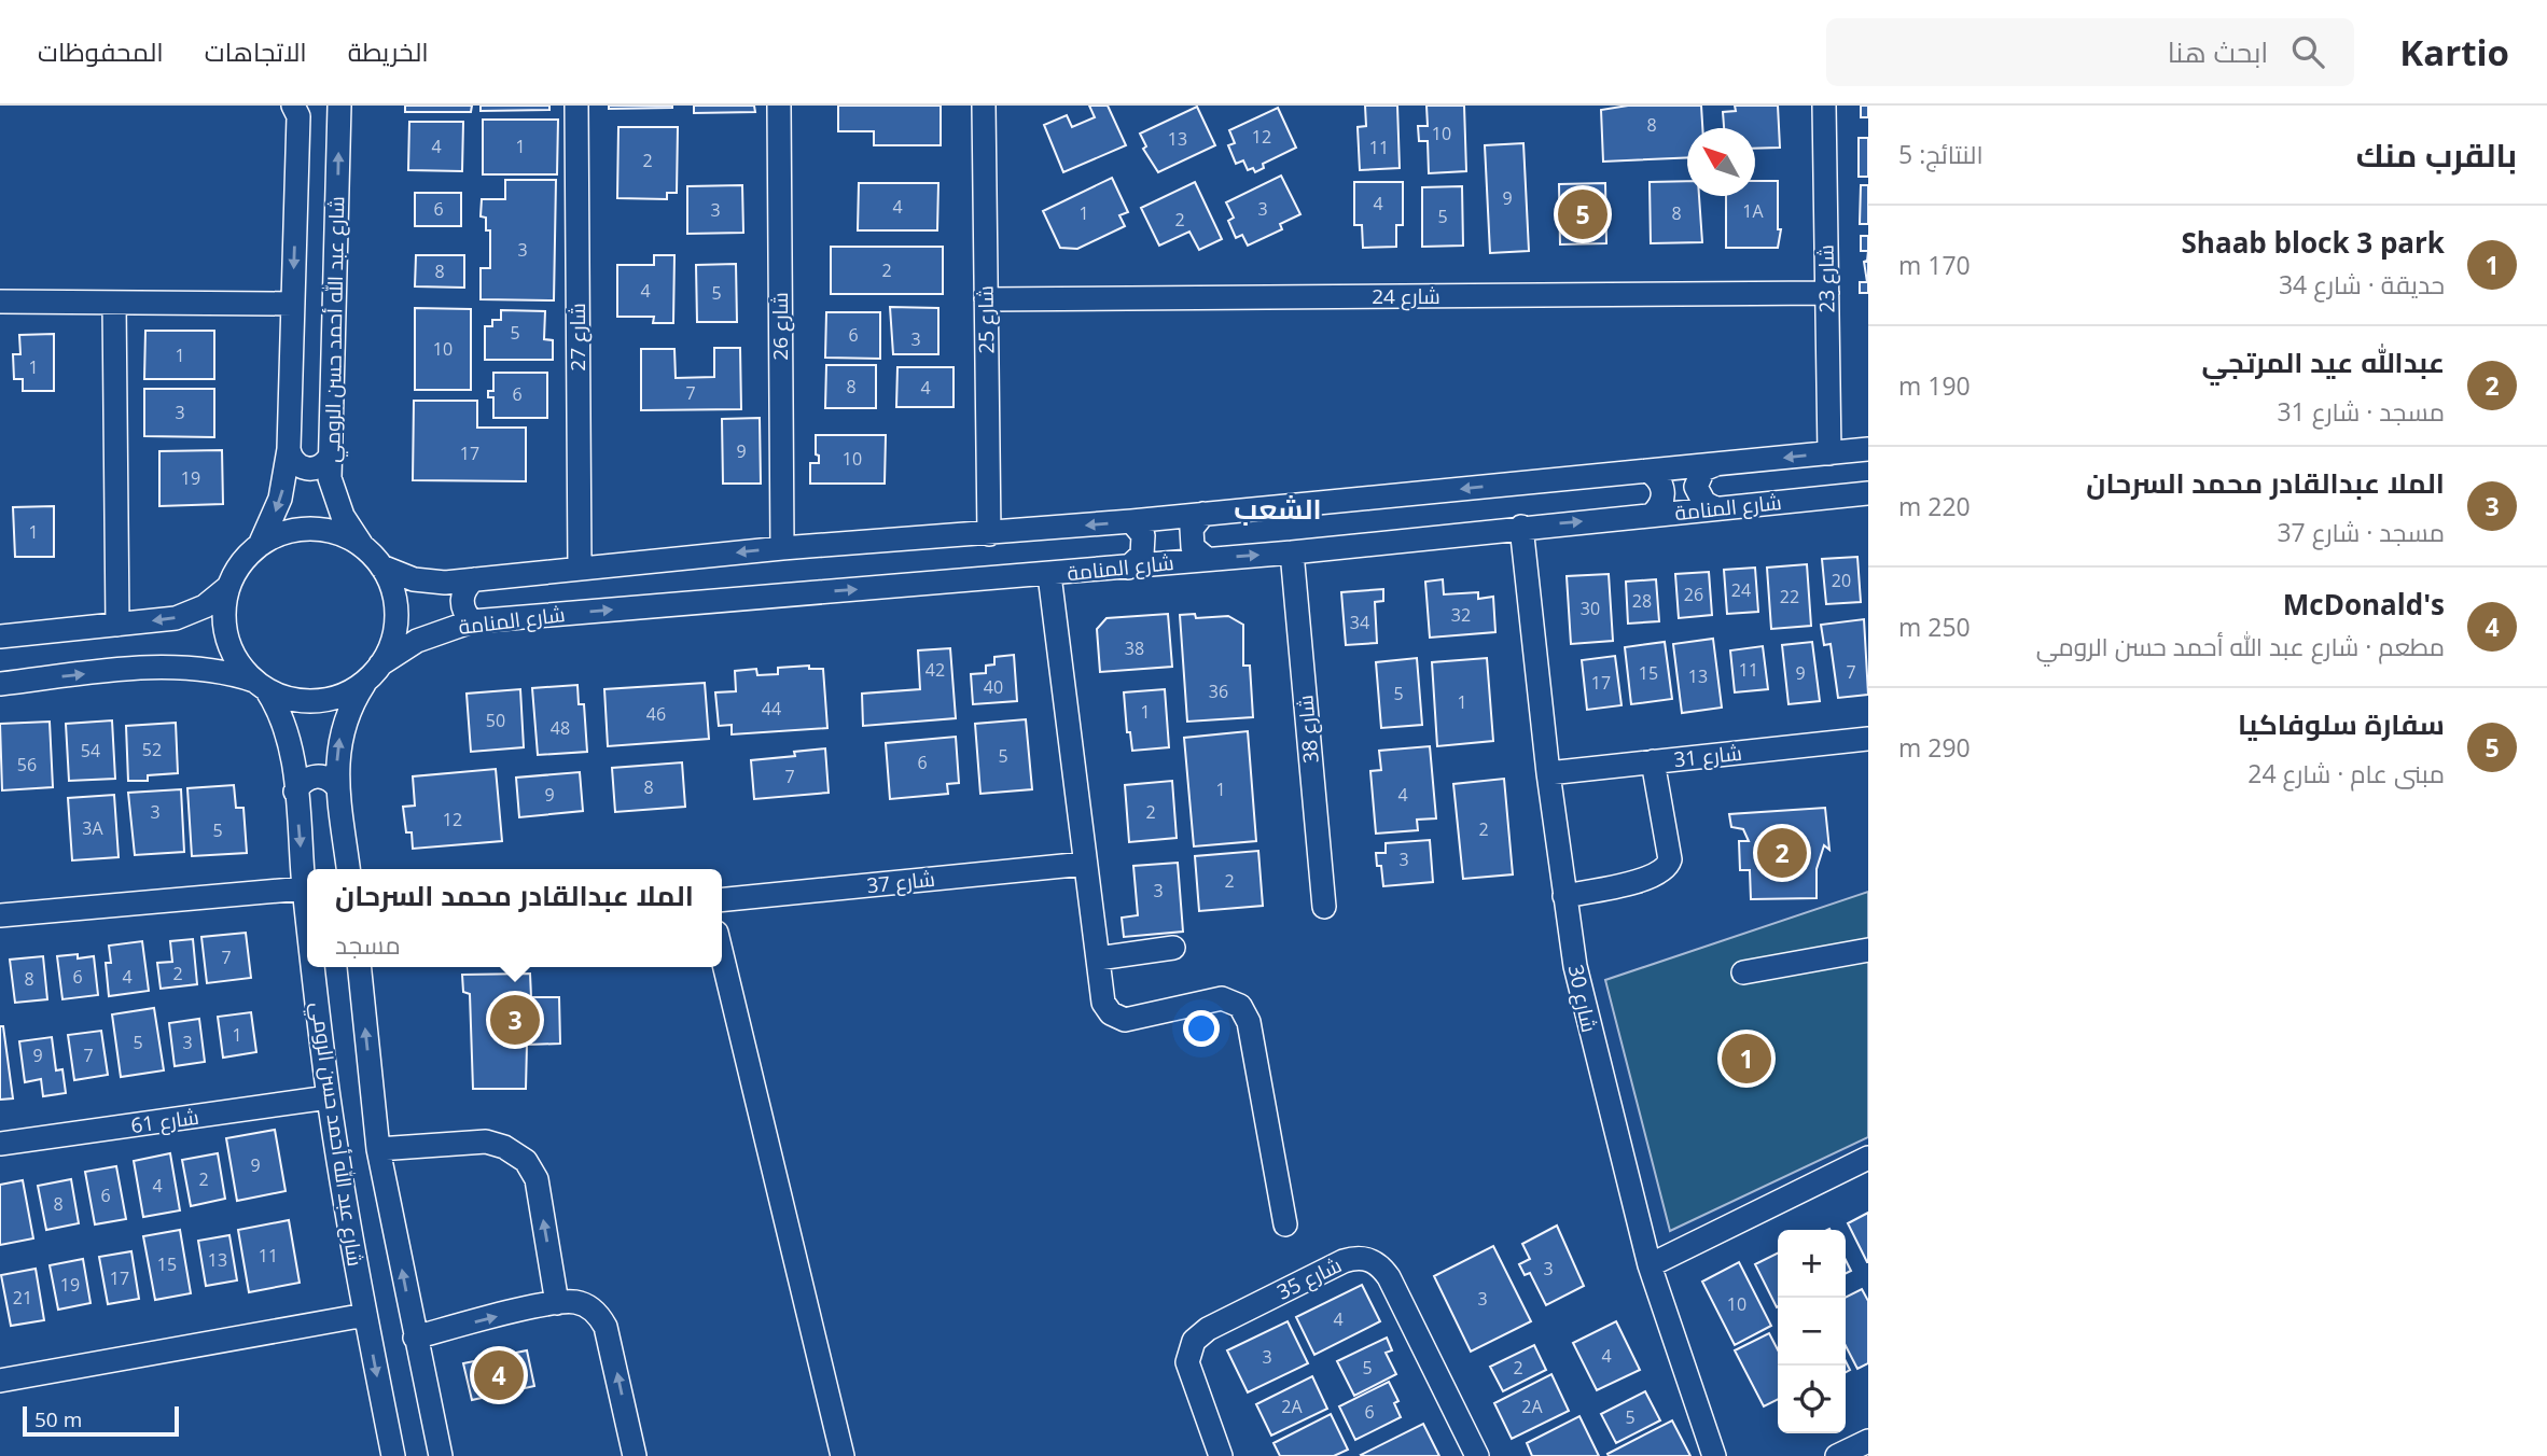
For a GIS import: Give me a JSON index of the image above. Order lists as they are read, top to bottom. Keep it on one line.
{"streets":{"street":["شارع 23","شارع 24","شارع 25","شارع 26","شارع عبد الله أحمد حسن الرومي","شارع 27","شارع المنامة","شارع 38","شارع 31","شارع 37","شارع 30","شارع 61","شارع 35"]},"crossings":[["شارع 23","شارع 24"],["شارع 23","شارع المنامة"],["شارع 24","شارع 25"],["شارع 25","شارع المنامة"],["شارع 26","شارع المنامة"],["شارع عبد الله أحمد حسن الرومي","شارع المنامة"],["شارع عبد الله أحمد حسن الرومي","شارع 61"],["شارع 27","شارع المنامة"],["شارع المنامة","شارع 38"],["شارع المنامة","شارع 30"],["شارع 31","شارع 30"]],"districts":["الشعب"],"house_numbers":["8","10","12","13","4","1","11","2","9","4","4","6","3","3","1A","1","8","5","2","3","2","8","4","5","5","6","3","10","1","1","8","4","7","6","3","9","17","10","19","1","20","24","26","22","28","30","32","34","38","42","11","7","15","9","13","17","40","36","5","1","44","1","46","50","48","52","54","5","6","56","7","8","1","9","4","3","2","12","3A","2","5","3","2","3","7","2","6","4","8","1","5","3","9","7","9","2","4","6","8","11","13","15","3","17","19","21","3","10","4","4","3","5","2","2A","2A","6","5"],"scale_bar":"50 m","north":"top left","page":{"header":"Kartio","search":"ابحث هنا","nav":["الخريطة","الاتجاهات","المحفوظات"],"heading":["بالقرب منك","النتائج: 5"],"pins":["5","2","3","1","4"],"list":[{"mark":"1","name":"Shaab block 3 park","note":"حديقة · شارع 34","value":"170 m"},{"mark":"2","name":"عبدالله عيد المرتجي","note":"مسجد · شارع 31","value":"190 m"},{"mark":"3","name":"الملا عبدالقادر محمد السرحان","note":"مسجد · شارع 37","value":"220 m"},{"mark":"4","name":"McDonald's","note":"مطعم · شارع عبد الله أحمد حسن الرومي","value":"250 m"},{"mark":"5","name":"سفارة سلوفاكيا","note":"مبنى عام · شارع 24","value":"290 m"}],"popup":["الملا عبدالقادر محمد السرحان","مسجد"],"map_buttons":["+","−"],"scale":"50 m"}}
